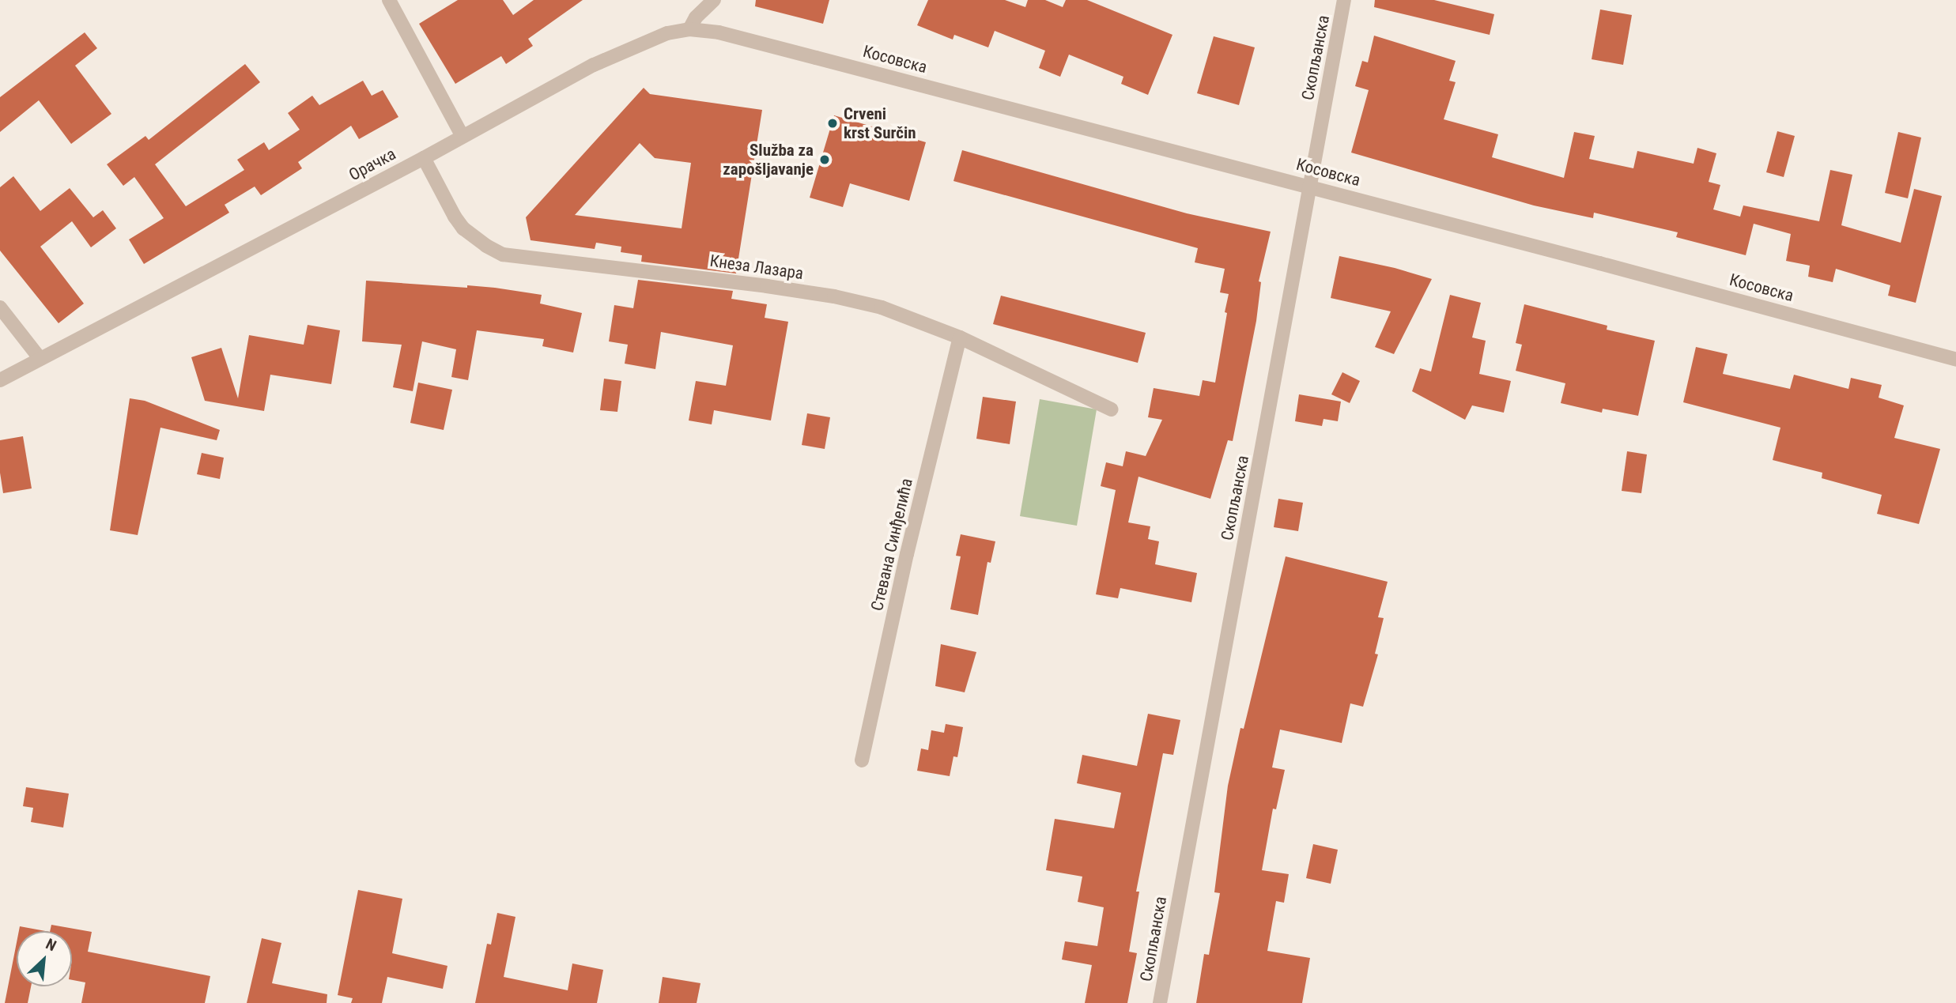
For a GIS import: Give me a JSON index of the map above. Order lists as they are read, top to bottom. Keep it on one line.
{"streets":{"street":["Скопљанска","Косовска","Орачка","Кнеза Лазара","Стевана Синђелића"]},"crossings":[["Скопљанска","Косовска"],["Косовска","Орачка"],["Орачка","Кнеза Лазара"],["Кнеза Лазара","Стевана Синђелића"]],"places":["Crveni krst Surčin","Služba za zapošljavanje"],"north":"top right"}
